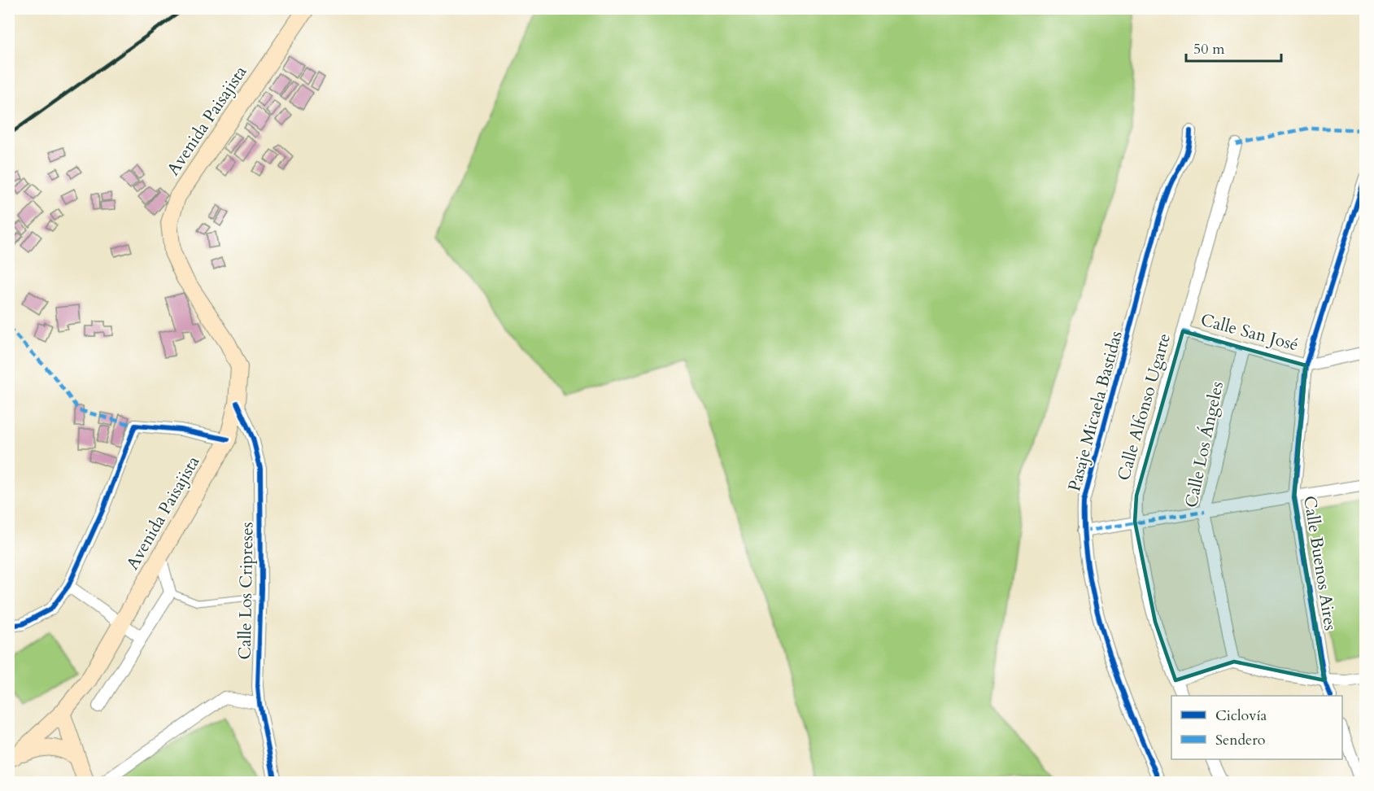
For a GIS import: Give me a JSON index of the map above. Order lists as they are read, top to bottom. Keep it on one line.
{"streets":{"main road":["Avenida Paisajista"],"street":["Calle San José","Calle Alfonso Ugarte","Pasaje Micaela Bastidas","Calle Los Ángeles","Calle Buenos Aires","Calle Los Cripreses"]},"crossings":[["Avenida Paisajista","Calle Los Cripreses"],["Calle San José","Calle Alfonso Ugarte"],["Calle San José","Calle Los Ángeles"],["Calle San José","Calle Buenos Aires"]],"legend":["Ciclovía","Sendero"],"scale_bar":"50 m"}
